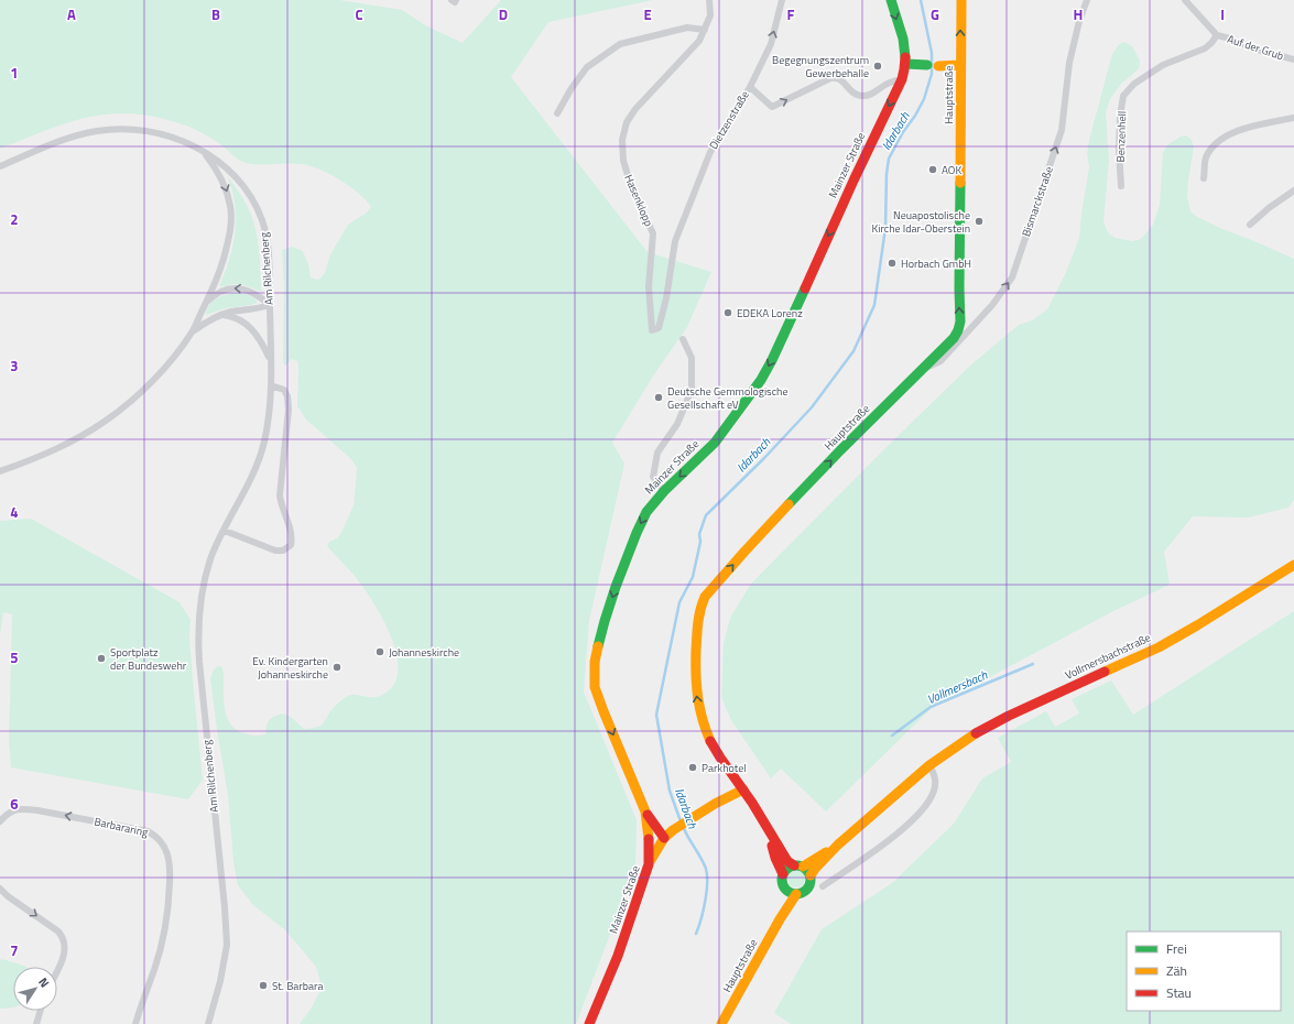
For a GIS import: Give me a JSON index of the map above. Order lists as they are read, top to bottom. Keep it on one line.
{"streets":{"main road":["Hauptstraße","Mainzer Straße","Vollmersbachstraße"],"street":["Auf der Grub","Dietzenstraße","Benzenhell","Hasenklopp","Bismarckstraße","Am Rilchenberg","Barbararing"]},"crossings":[["Auf der Grub","Benzenhell"],["Hauptstraße","Bismarckstraße"],["Hauptstraße","Vollmersbachstraße"],["Dietzenstraße","Hasenklopp"]],"one_way":["Hauptstraße","Mainzer Straße","Bismarckstraße"],"water":["Idarbach","Vollmersbach"],"places":["Begegnungszentrum Gewerbehalle","AOK","Neuapostolische Kirche Idar-Oberstein","Horbach GmbH","EDEKA Lorenz","Deutsche Gemmologische Gesellschaft eV","Johanneskirche","Sportplatz der Bundeswehr","Ev. Kindergarten Johanneskirche","Parkhotel","St. Barbara"],"legend":["Frei","Zäh","Stau"],"north":"top right","grid":{"columns":["A","B","C","D","E","F","G","H","I"],"rows":["1","2","3","4","5","6","7"]}}
